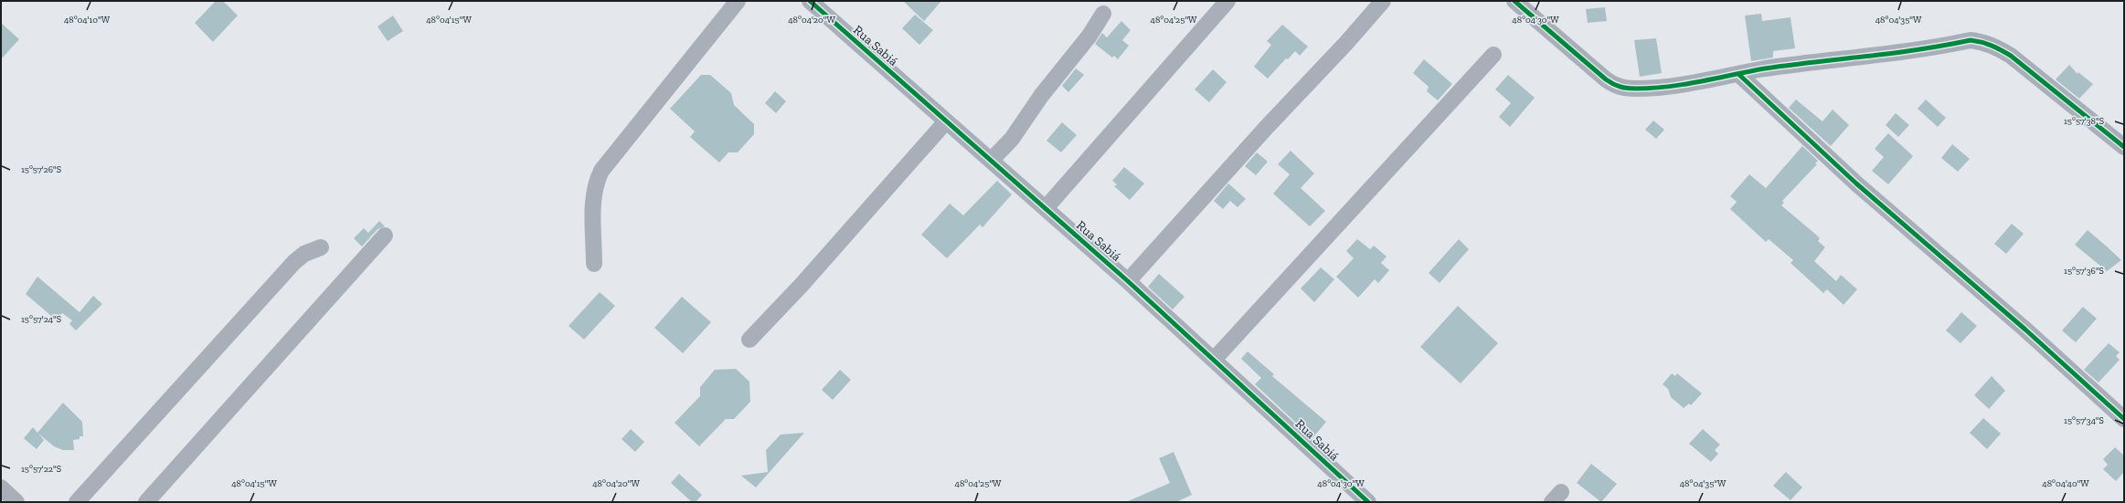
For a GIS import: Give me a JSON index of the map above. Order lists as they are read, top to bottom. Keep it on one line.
{"streets":{"street":["Rua Sabiá"]},"coordinates":["48°04'10\"W","48°04'35\"W","48°04'15\"W","48°04'20\"W","48°04'25\"W","48°04'30\"W","15°57'38\"S","15°57'26\"S","15°57'36\"S","15°57'24\"S","15°57'34\"S","15°57'22\"S","48°04'40\"W"]}
